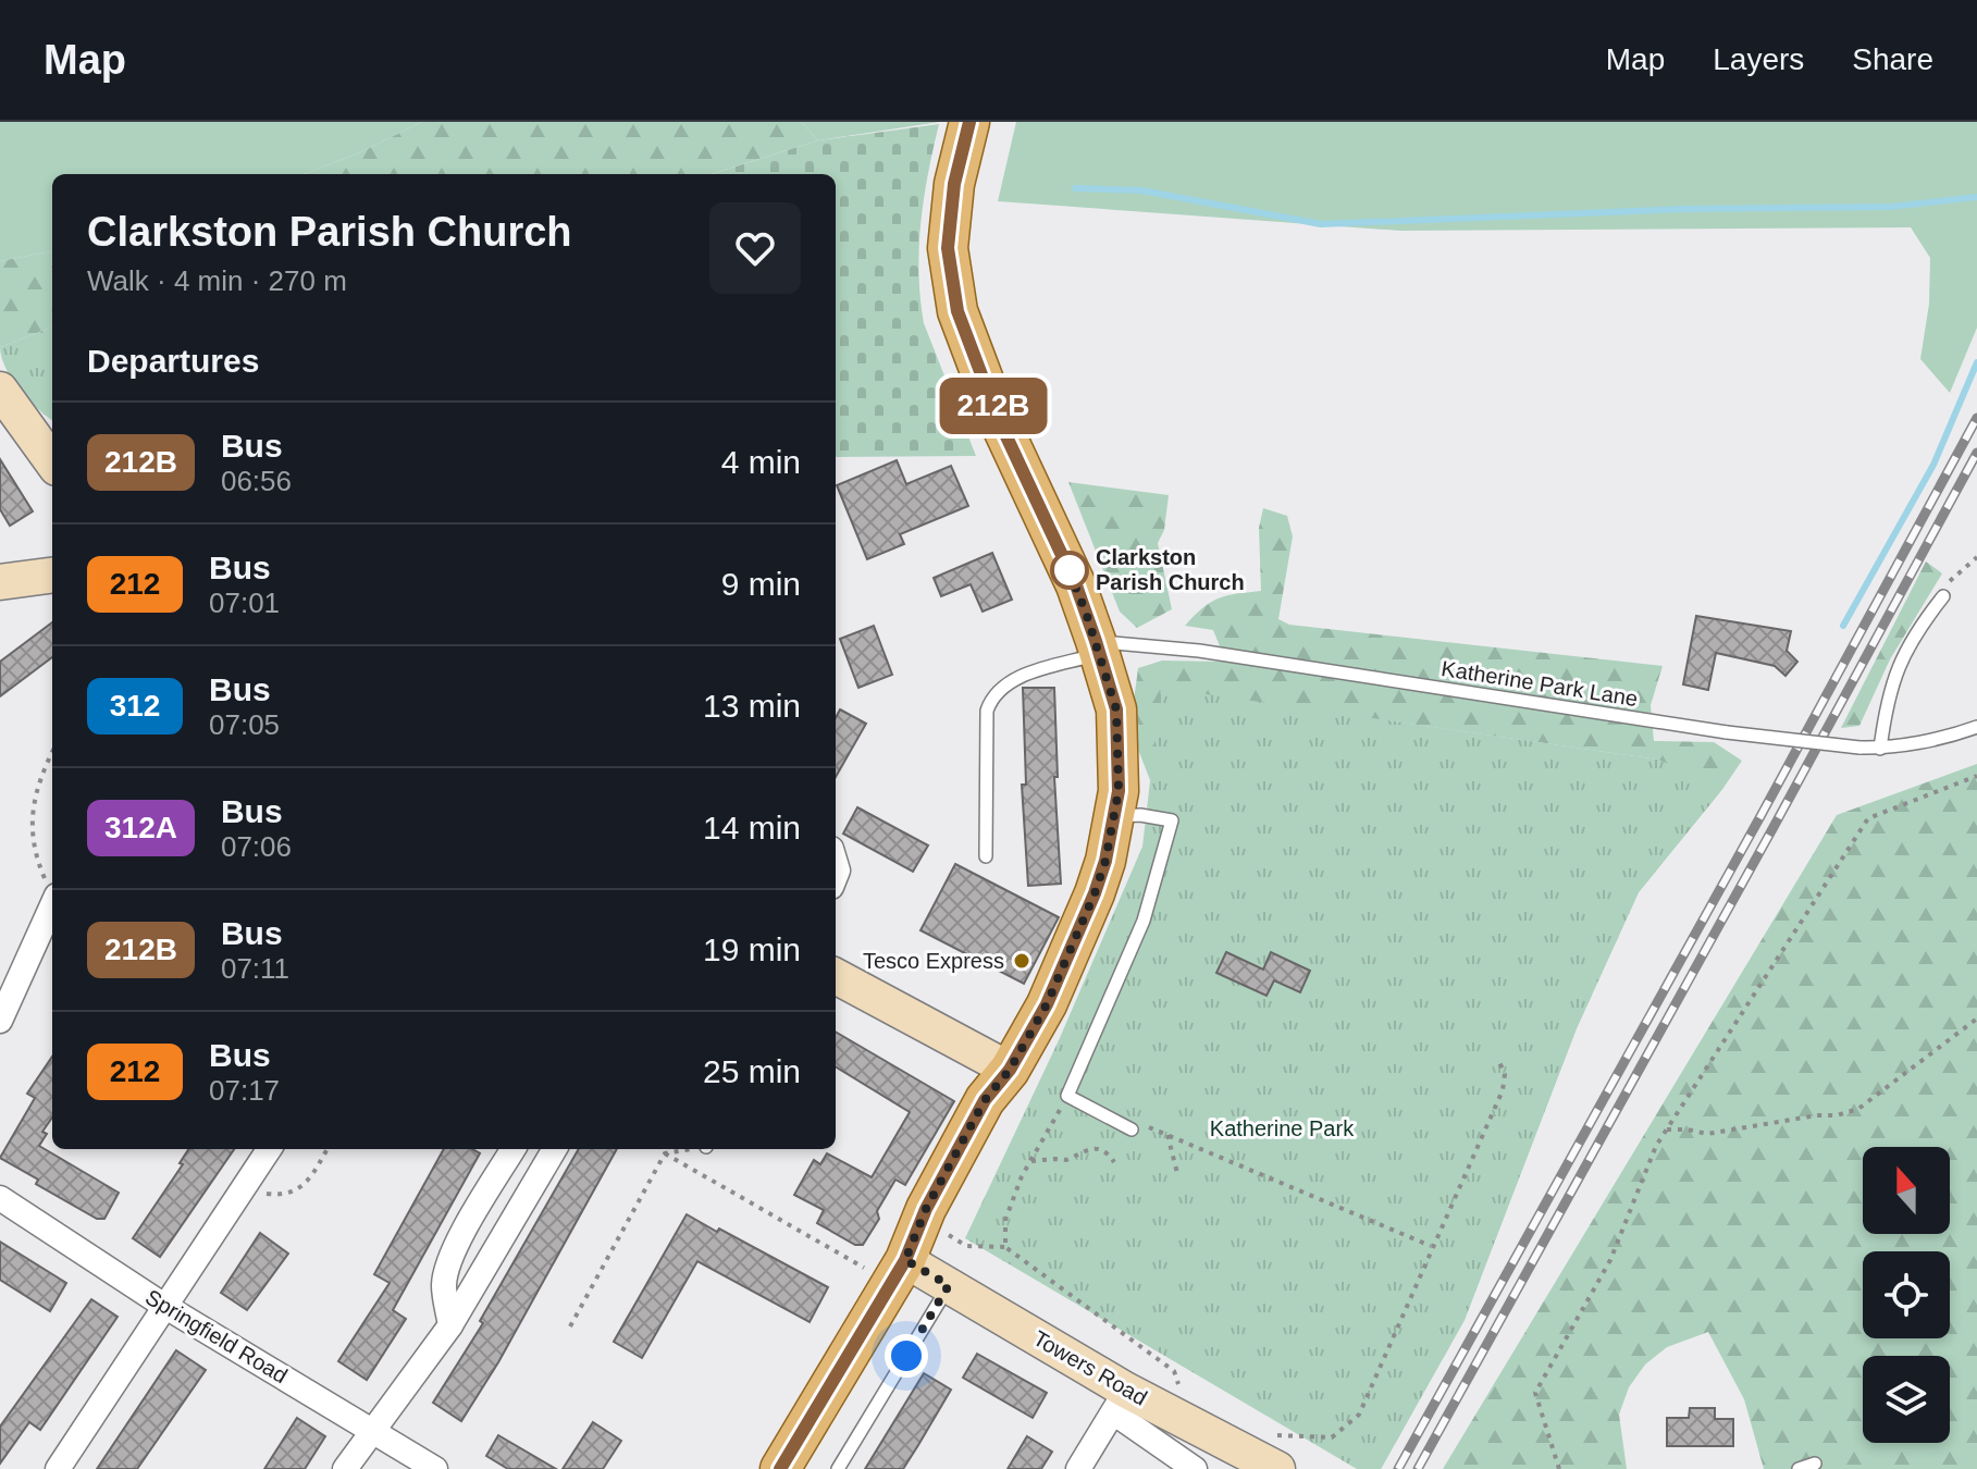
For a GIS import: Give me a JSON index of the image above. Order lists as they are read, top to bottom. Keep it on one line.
{"streets":{"main road":["Towers Road"],"street":["Springfield Road"],"lane":["Katherine Park Lane"]},"parks":["Katherine Park"],"places":["Clarkston Parish Church","Tesco Express"],"lines":["bus line 212B"],"north":"top","page":{"header":"Map","nav":["Map","Layers","Share"],"on_map":"212B","heading":[["Clarkston Parish Church","Walk · 4 min · 270 m"],"Departures"],"list":[{"mark":"212B","name":"Bus","note":"06:56","value":"4 min"},{"mark":"212","name":"Bus","note":"07:01","value":"9 min"},{"mark":"312","name":"Bus","note":"07:05","value":"13 min"},{"mark":"312A","name":"Bus","note":"07:06","value":"14 min"},{"mark":"212B","name":"Bus","note":"07:11","value":"19 min"},{"mark":"212","name":"Bus","note":"07:17","value":"25 min"}]}}
